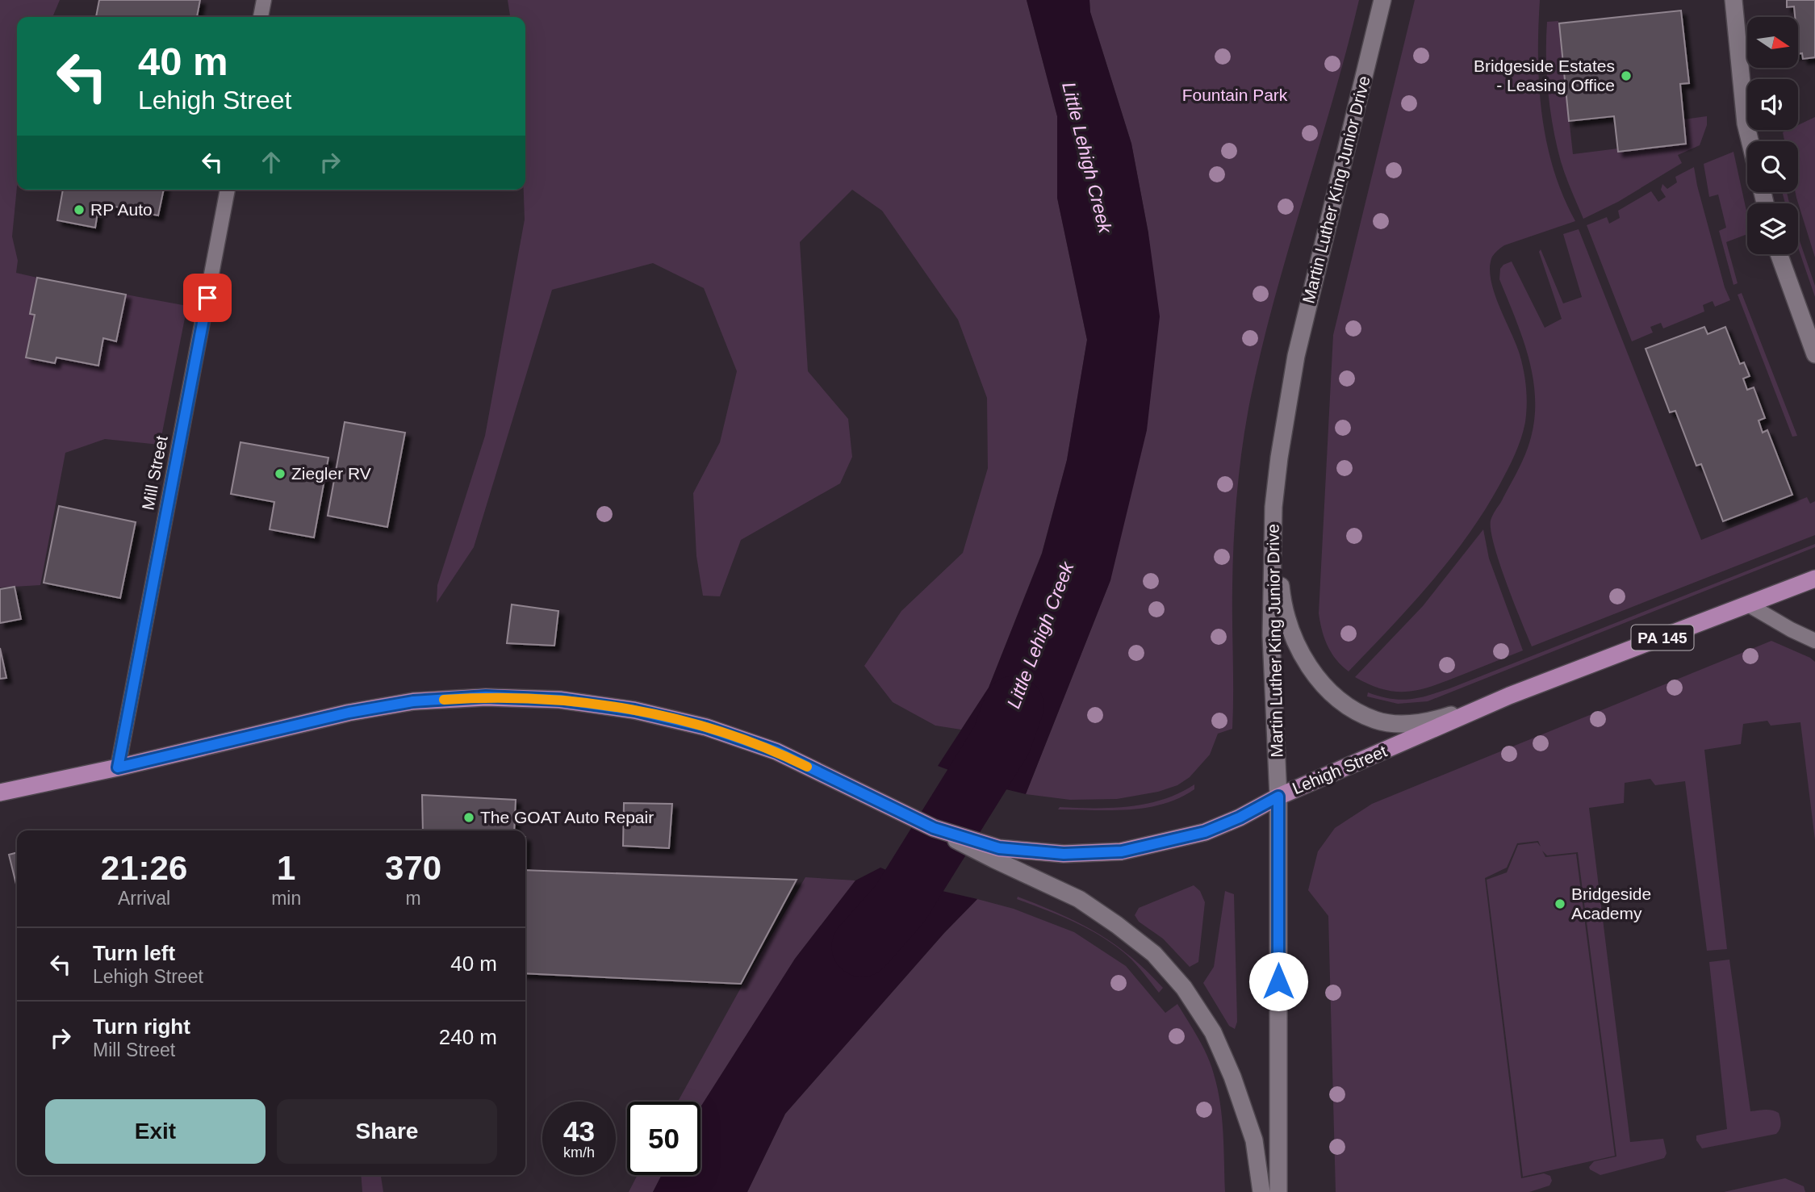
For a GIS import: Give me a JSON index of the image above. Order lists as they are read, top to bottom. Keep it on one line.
{"streets":{"main road":["Martin Luther King Junior Drive","PA 145","Lehigh Street"],"lane":["Mill Street"]},"crossings":[["Martin Luther King Junior Drive","Lehigh Street"],["Mill Street","Lehigh Street"]],"water":["Little Lehigh Creek"],"parks":["Fountain Park"],"places":["Bridgeside Estates - Leasing Office","RP Auto","Ziegler RV","The GOAT Auto Repair","Bridgeside Academy"],"north":"right","page":{"turn":["40 m","Lehigh Street"],"eta":["21:26","Arrival","1","min","370","m"],"list":[{"name":"Turn left","note":"Lehigh Street","value":"40 m"},{"name":"Turn right","note":"Mill Street","value":"240 m"}],"buttons":["Exit","Share"],"speed":"43 km/h","limit":"50"}}
